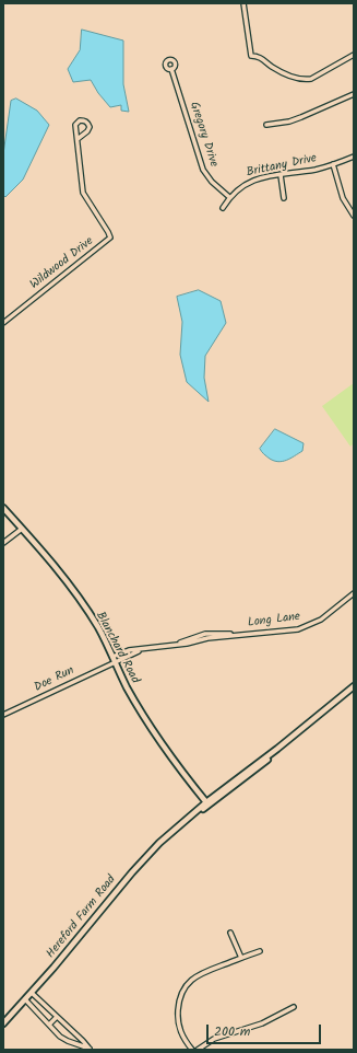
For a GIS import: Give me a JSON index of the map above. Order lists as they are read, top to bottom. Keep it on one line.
{"streets":{"street":["Gregory Drive","Brittany Drive","Wildwood Drive","Long Lane","Blanchard Road","Doe Run","Hereford Farm Road"]},"crossings":[["Gregory Drive","Brittany Drive"],["Long Lane","Blanchard Road"],["Long Lane","Doe Run"],["Blanchard Road","Doe Run"],["Blanchard Road","Hereford Farm Road"]],"scale_bar":"200 m"}
